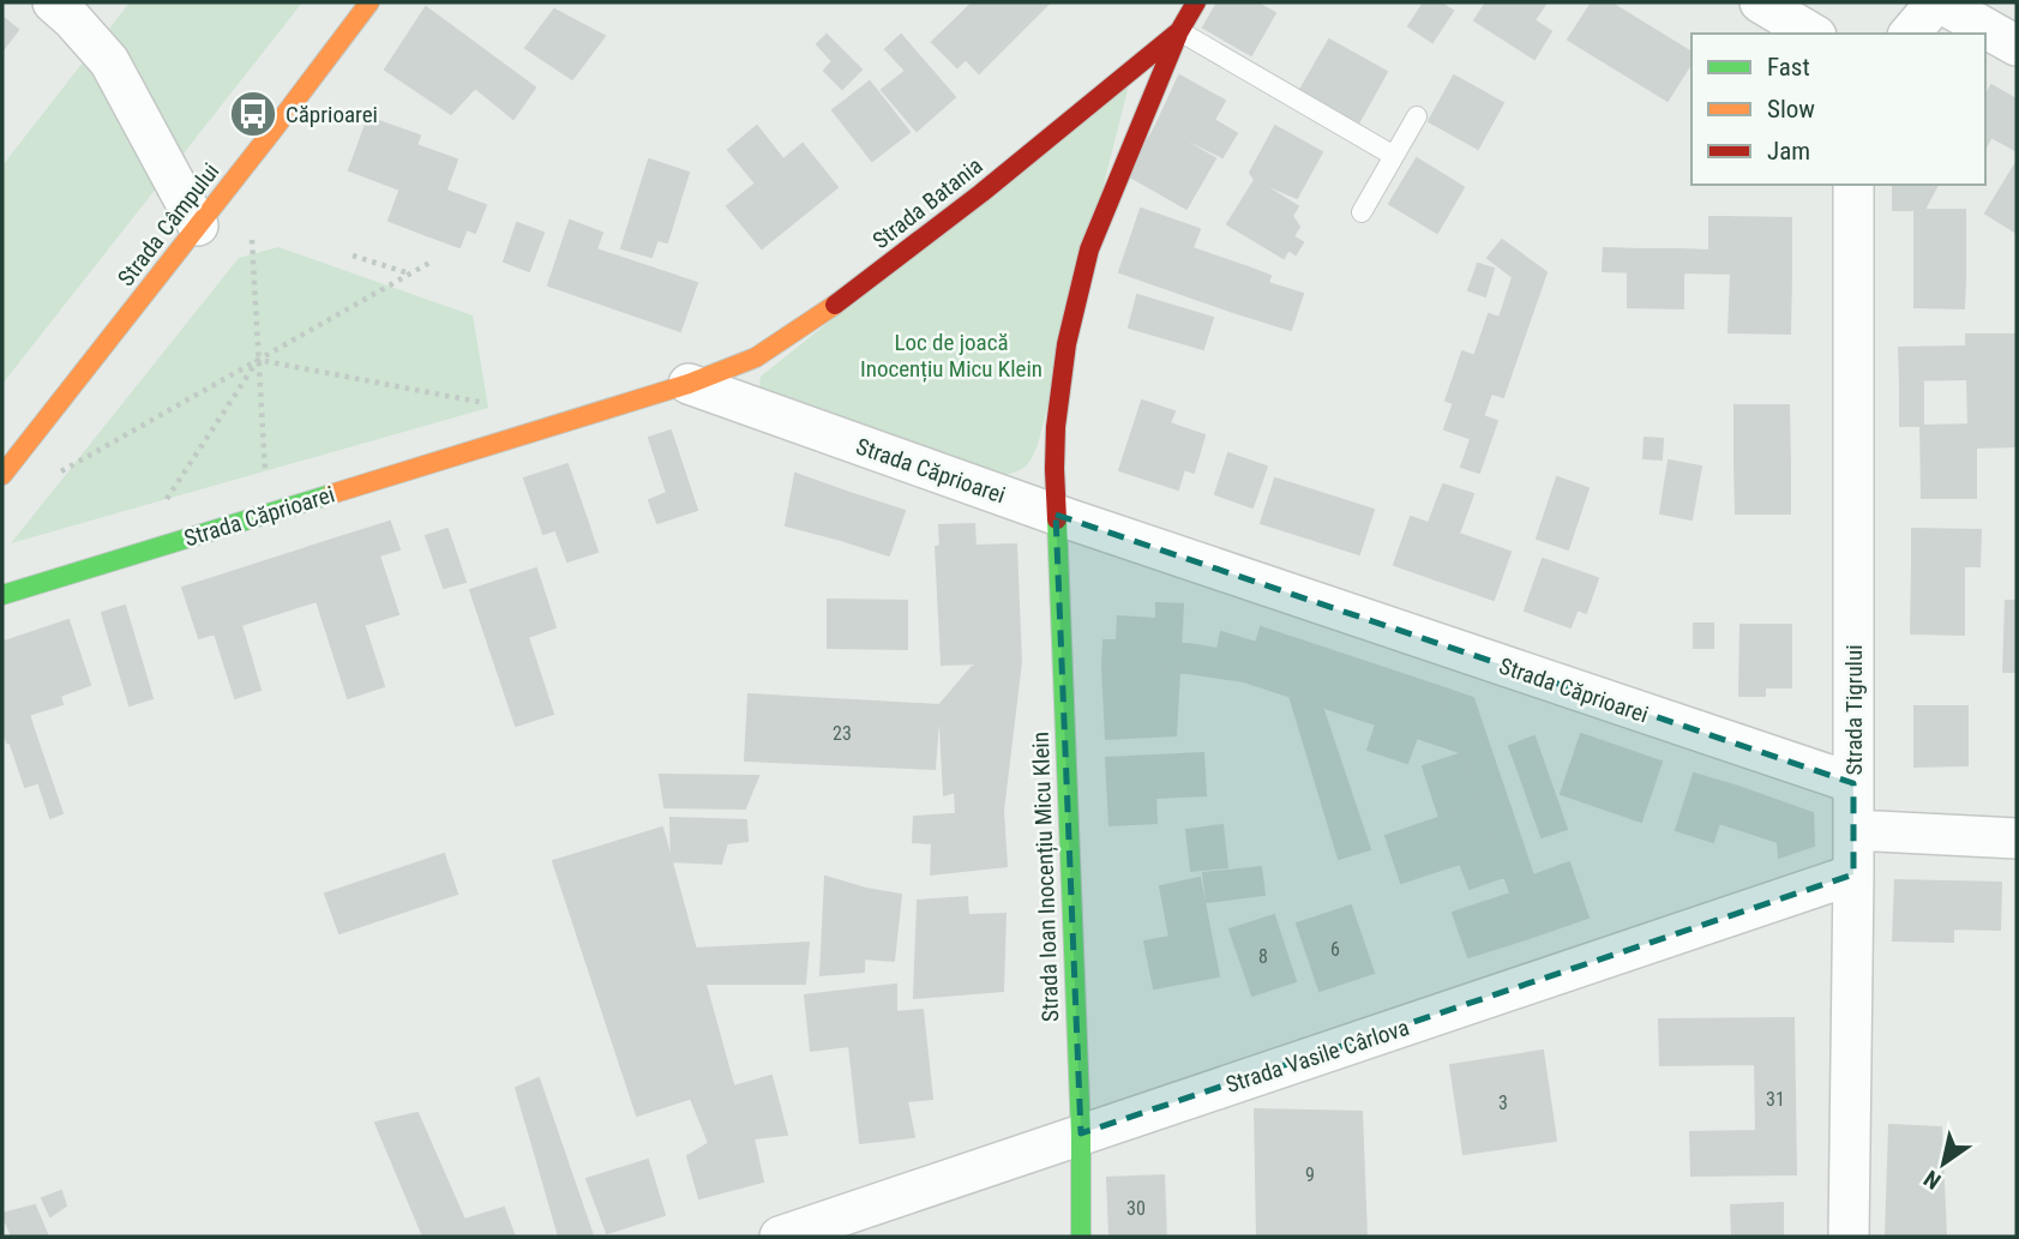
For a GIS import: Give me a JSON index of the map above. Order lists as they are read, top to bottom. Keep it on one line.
{"streets":{"street":["Strada Batania","Strada Câmpului","Strada Căprioarei","Strada Tigrului","Strada Ioan Inocențiu Micu Klein","Strada Vasile Cârlova"]},"crossings":[["Strada Batania","Strada Căprioarei"],["Strada Batania","Strada Ioan Inocențiu Micu Klein"],["Strada Căprioarei","Strada Tigrului"],["Strada Căprioarei","Strada Ioan Inocențiu Micu Klein"],["Strada Tigrului","Strada Vasile Cârlova"],["Strada Ioan Inocențiu Micu Klein","Strada Vasile Cârlova"]],"parks":["Loc de joacă Inocențiu Micu Klein"],"places":{"bus stop":["Căprioarei"]},"house_numbers":["23","6","8","31","3","9","30"],"legend":["Fast","Slow","Jam"],"north":"bottom left"}
